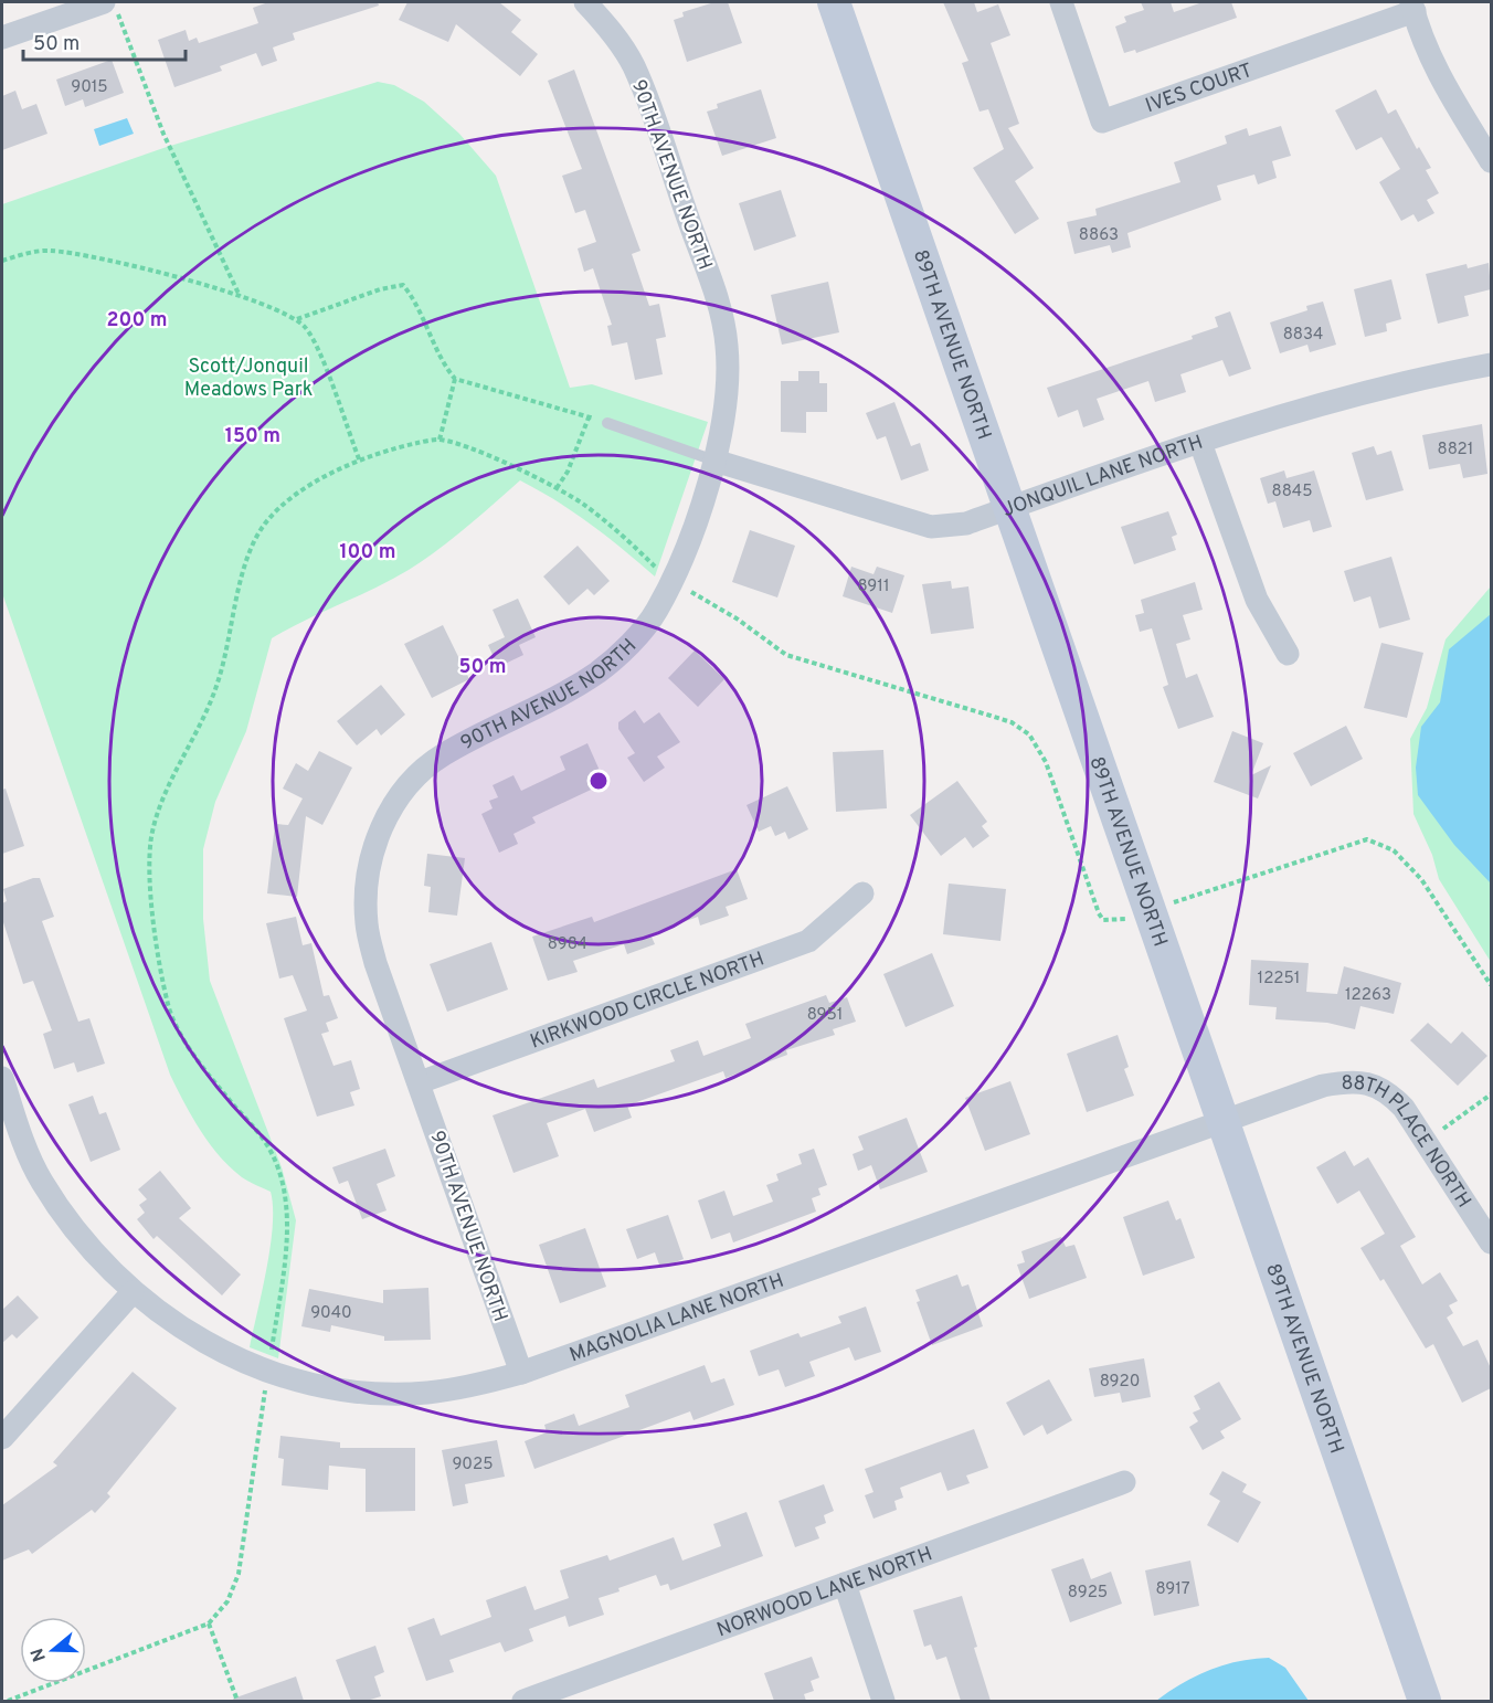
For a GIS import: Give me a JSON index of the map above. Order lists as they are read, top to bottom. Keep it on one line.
{"streets":{"street":["IVES COURT","90TH AVENUE NORTH","89TH AVENUE NORTH","JONQUIL LANE NORTH","KIRKWOOD CIRCLE NORTH","88TH PLACE NORTH","MAGNOLIA LANE NORTH","NORWOOD LANE NORTH"]},"crossings":[["90TH AVENUE NORTH","JONQUIL LANE NORTH"],["90TH AVENUE NORTH","KIRKWOOD CIRCLE NORTH"],["90TH AVENUE NORTH","MAGNOLIA LANE NORTH"],["89TH AVENUE NORTH","JONQUIL LANE NORTH"],["89TH AVENUE NORTH","88TH PLACE NORTH"],["89TH AVENUE NORTH","MAGNOLIA LANE NORTH"],["88TH PLACE NORTH","MAGNOLIA LANE NORTH"]],"parks":["Scott/Jonquil Meadows Park"],"house_numbers":["9015","8863","8834","8821","8845","8911","8984","12251","12263","8951","9040","8920","9025","8917","8925"],"scale_bar":"50 m","north":"left","rings":["200 m","150 m","100 m","50 m"]}
